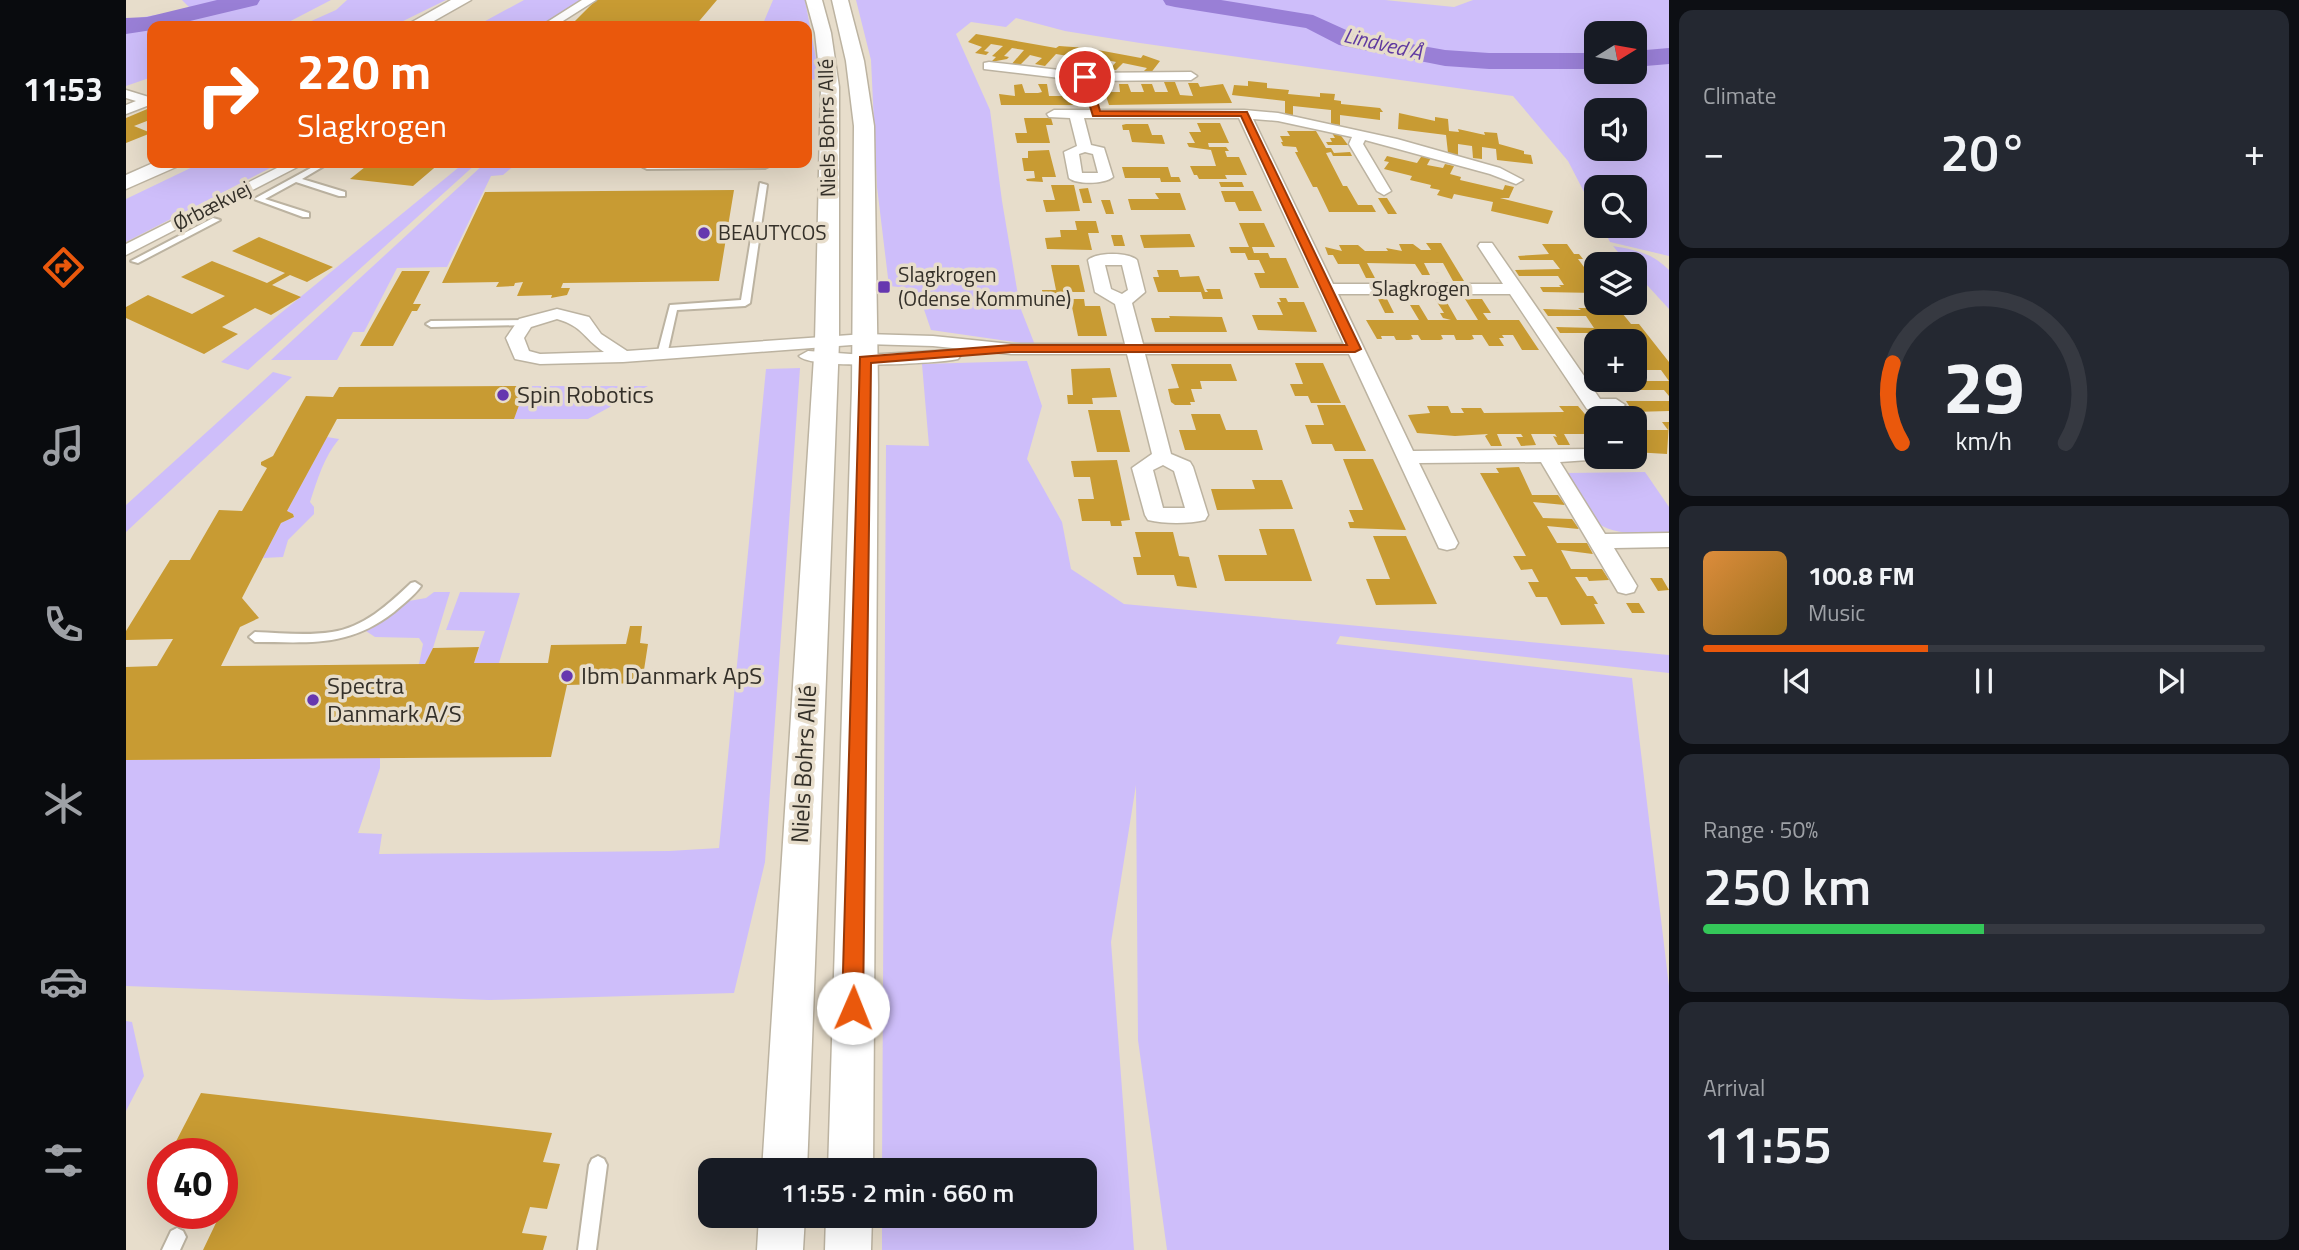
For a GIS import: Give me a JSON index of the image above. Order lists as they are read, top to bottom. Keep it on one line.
{"streets":{"street":["Niels Bohrs Allé","Ørbækvej","Slagkrogen"]},"water":["Lindved Å"],"places":{"other":["BEAUTYCOS","Spin Robotics","Ibm Danmark ApS","Spectra Danmark A/S"],"transit":["Slagkrogen (Odense Kommune)"]},"north":"right","page":{"tabs":"11:53","tile":["Climate",["Range · 50%","250 km"],["Arrival","11:55"]],"map_buttons":["+","−"],"turn":["220 m","Slagkrogen"],"heat":["−","20°","+"],"song":["100.8 FM","Music"],"limit":"40","trip":"11:55 · 2 min · 660 m","gauge":["29","km/h"]}}
